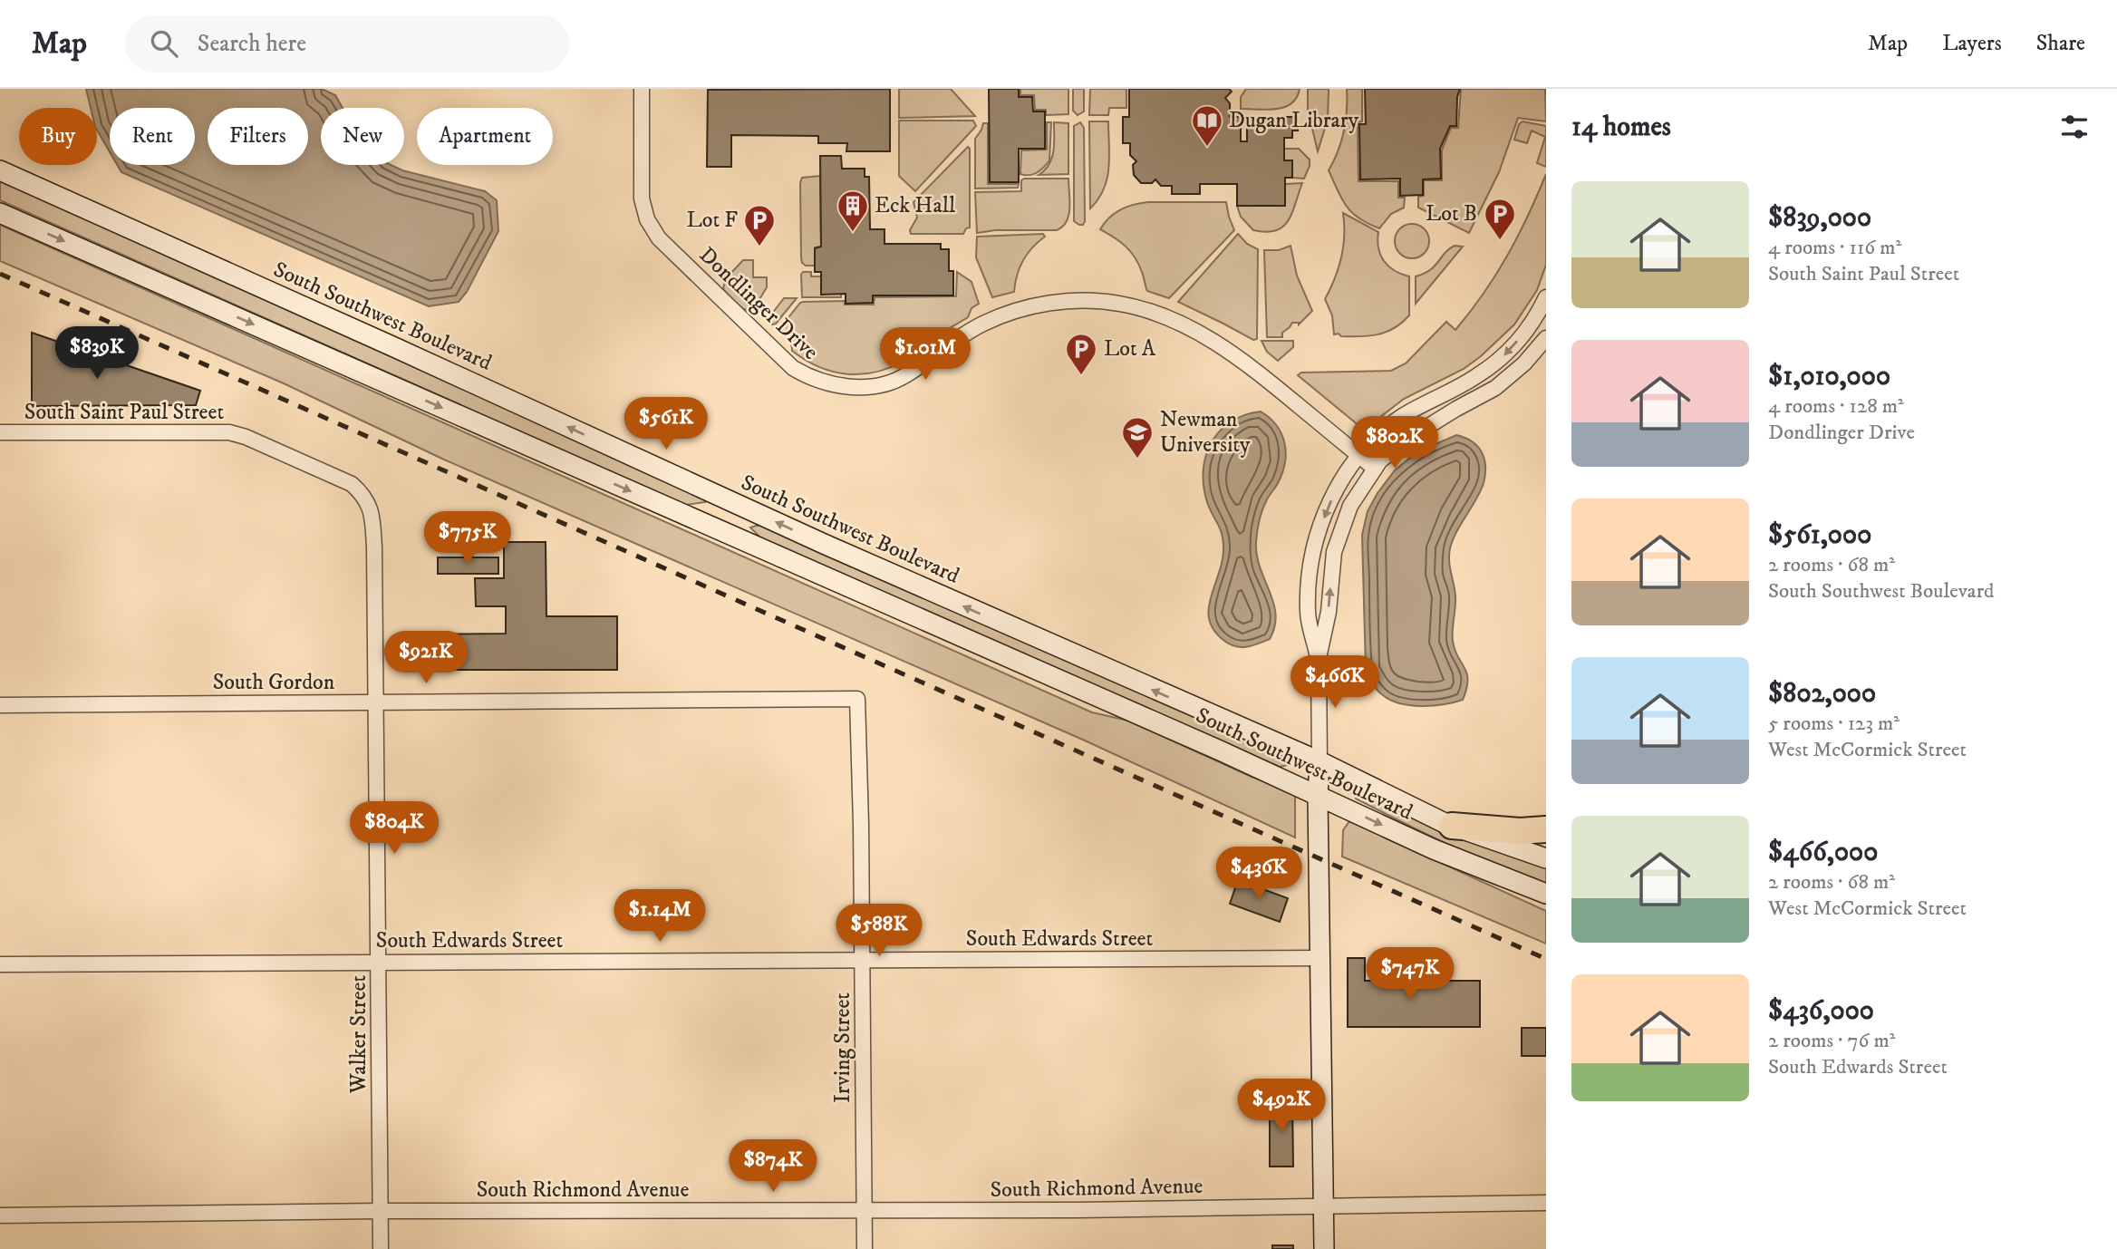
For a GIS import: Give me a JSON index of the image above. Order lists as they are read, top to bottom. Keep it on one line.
{"streets":{"main road":["South Southwest Boulevard"],"street":["Dondlinger Drive","South Saint Paul Street","South Gordon","South Edwards Street","Walker Street","Irving Street","South Richmond Avenue"]},"crossings":[["South Saint Paul Street","Walker Street"],["South Gordon","Walker Street"],["South Gordon","Irving Street"],["South Edwards Street","Walker Street"],["South Edwards Street","Irving Street"],["Walker Street","South Richmond Avenue"],["Irving Street","South Richmond Avenue"]],"places":{"library":["Dugan Library"],"building":["Eck Hall"],"parking":["Lot B","Lot F","Lot A"],"school or university":["Newman University"]},"page":{"header":"Map","search":"Search here","nav":["Map","Layers","Share"],"heading":"14 homes","chip":["Buy","Rent","Filters","New","Apartment"],"list":[{"name":"$839,000","note":"4 rooms · 116 m² · South Saint Paul Street"},{"name":"$1,010,000","note":"4 rooms · 128 m² · Dondlinger Drive"},{"name":"$561,000","note":"2 rooms · 68 m² · South Southwest Boulevard"},{"name":"$802,000","note":"5 rooms · 123 m² · West McCormick Street"},{"name":"$466,000","note":"2 rooms · 68 m² · West McCormick Street"},{"name":"$436,000","note":"2 rooms · 76 m² · South Edwards Street"}],"price":["$839K","$1.01M","$561K","$802K","$775K","$921K","$466K","$804K","$436K","$1.14M","$588K","$747K","$492K","$874K"]}}
